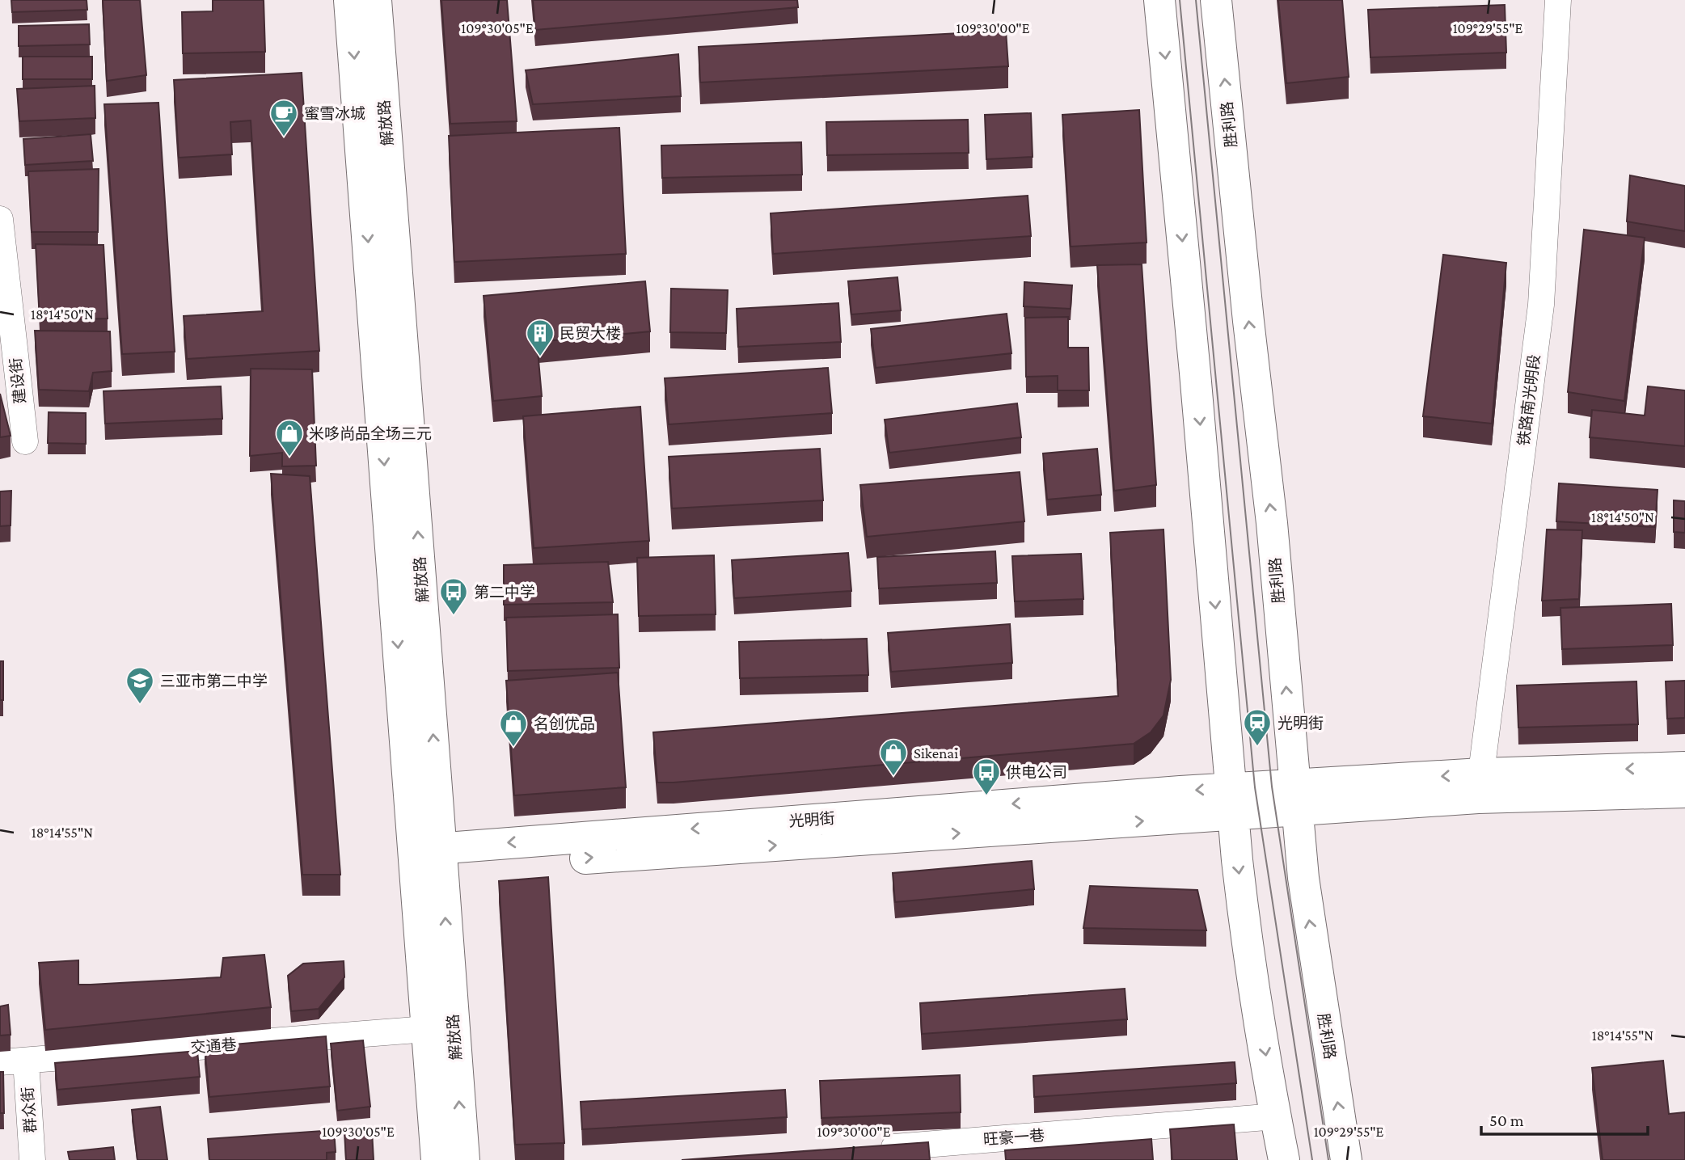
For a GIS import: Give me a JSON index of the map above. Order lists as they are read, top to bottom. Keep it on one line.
{"streets":{"main road":["解放路","胜利路","光明街"],"street":["建设街","铁路南光明段","交通巷","群众街","旺豪一巷"]},"crossings":[["解放路","光明街"],["解放路","交通巷"],["胜利路","光明街"],["铁路南光明段","光明街"],["交通巷","群众街"]],"places":{"cafe":["蜜雪冰城"],"building":["民贸大楼"],"shop":["米哆尚品全场三元","名创优品","Sikenai"],"bus stop":["第二中学","供电公司"],"school or university":["三亚市第二中学"],"station":["光明街"]},"scale_bar":"50 m","coordinates":["109°30'05\"E","109°30'00\"E","109°29'55\"E","18°14'50\"N","18°14'55\"N"]}
